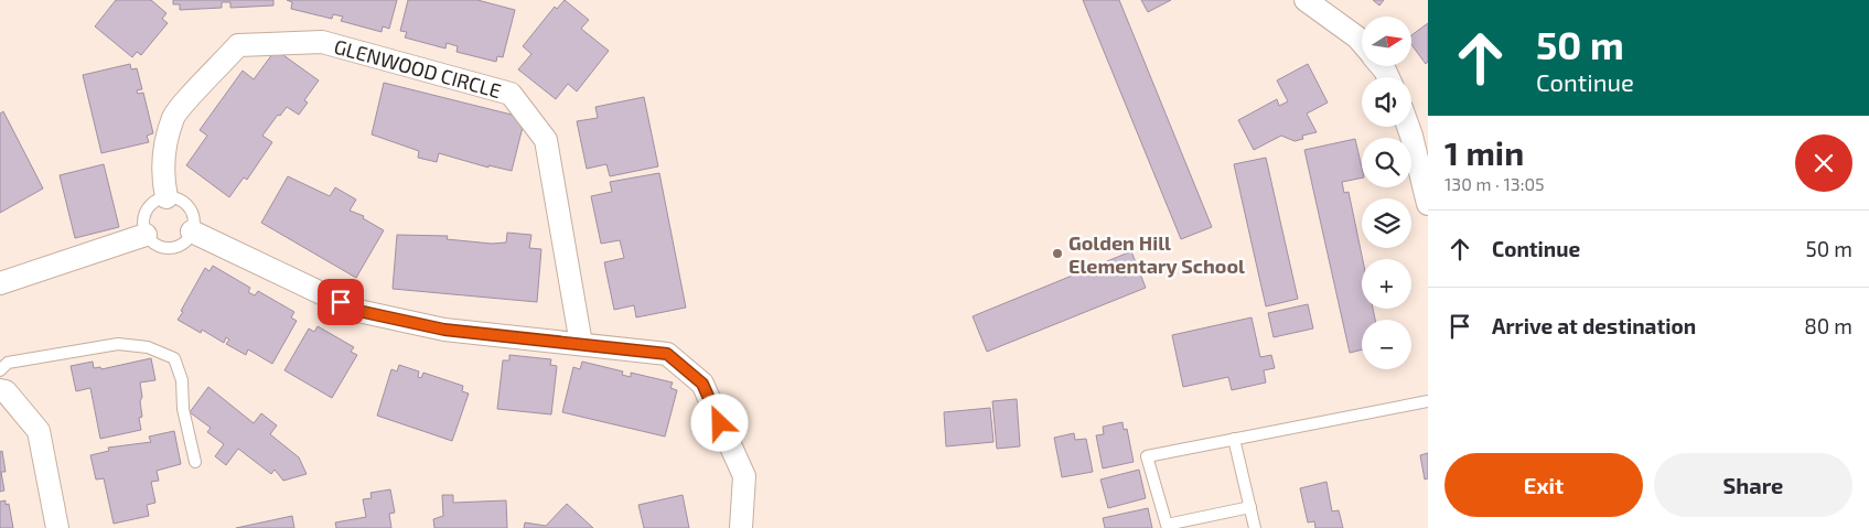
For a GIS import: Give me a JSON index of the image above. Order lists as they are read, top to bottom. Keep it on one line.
{"streets":{"street":["GLENWOOD CIRCLE"]},"places":["Golden Hill Elementary School"],"north":"right","page":{"turn":["50 m","Continue"],"map_buttons":["+","−"],"heading":["1 min","130 m · 13:05"],"list":[{"name":"Continue","value":"50 m"},{"name":"Arrive at destination","value":"80 m"}],"buttons":["Exit","Share"]}}
